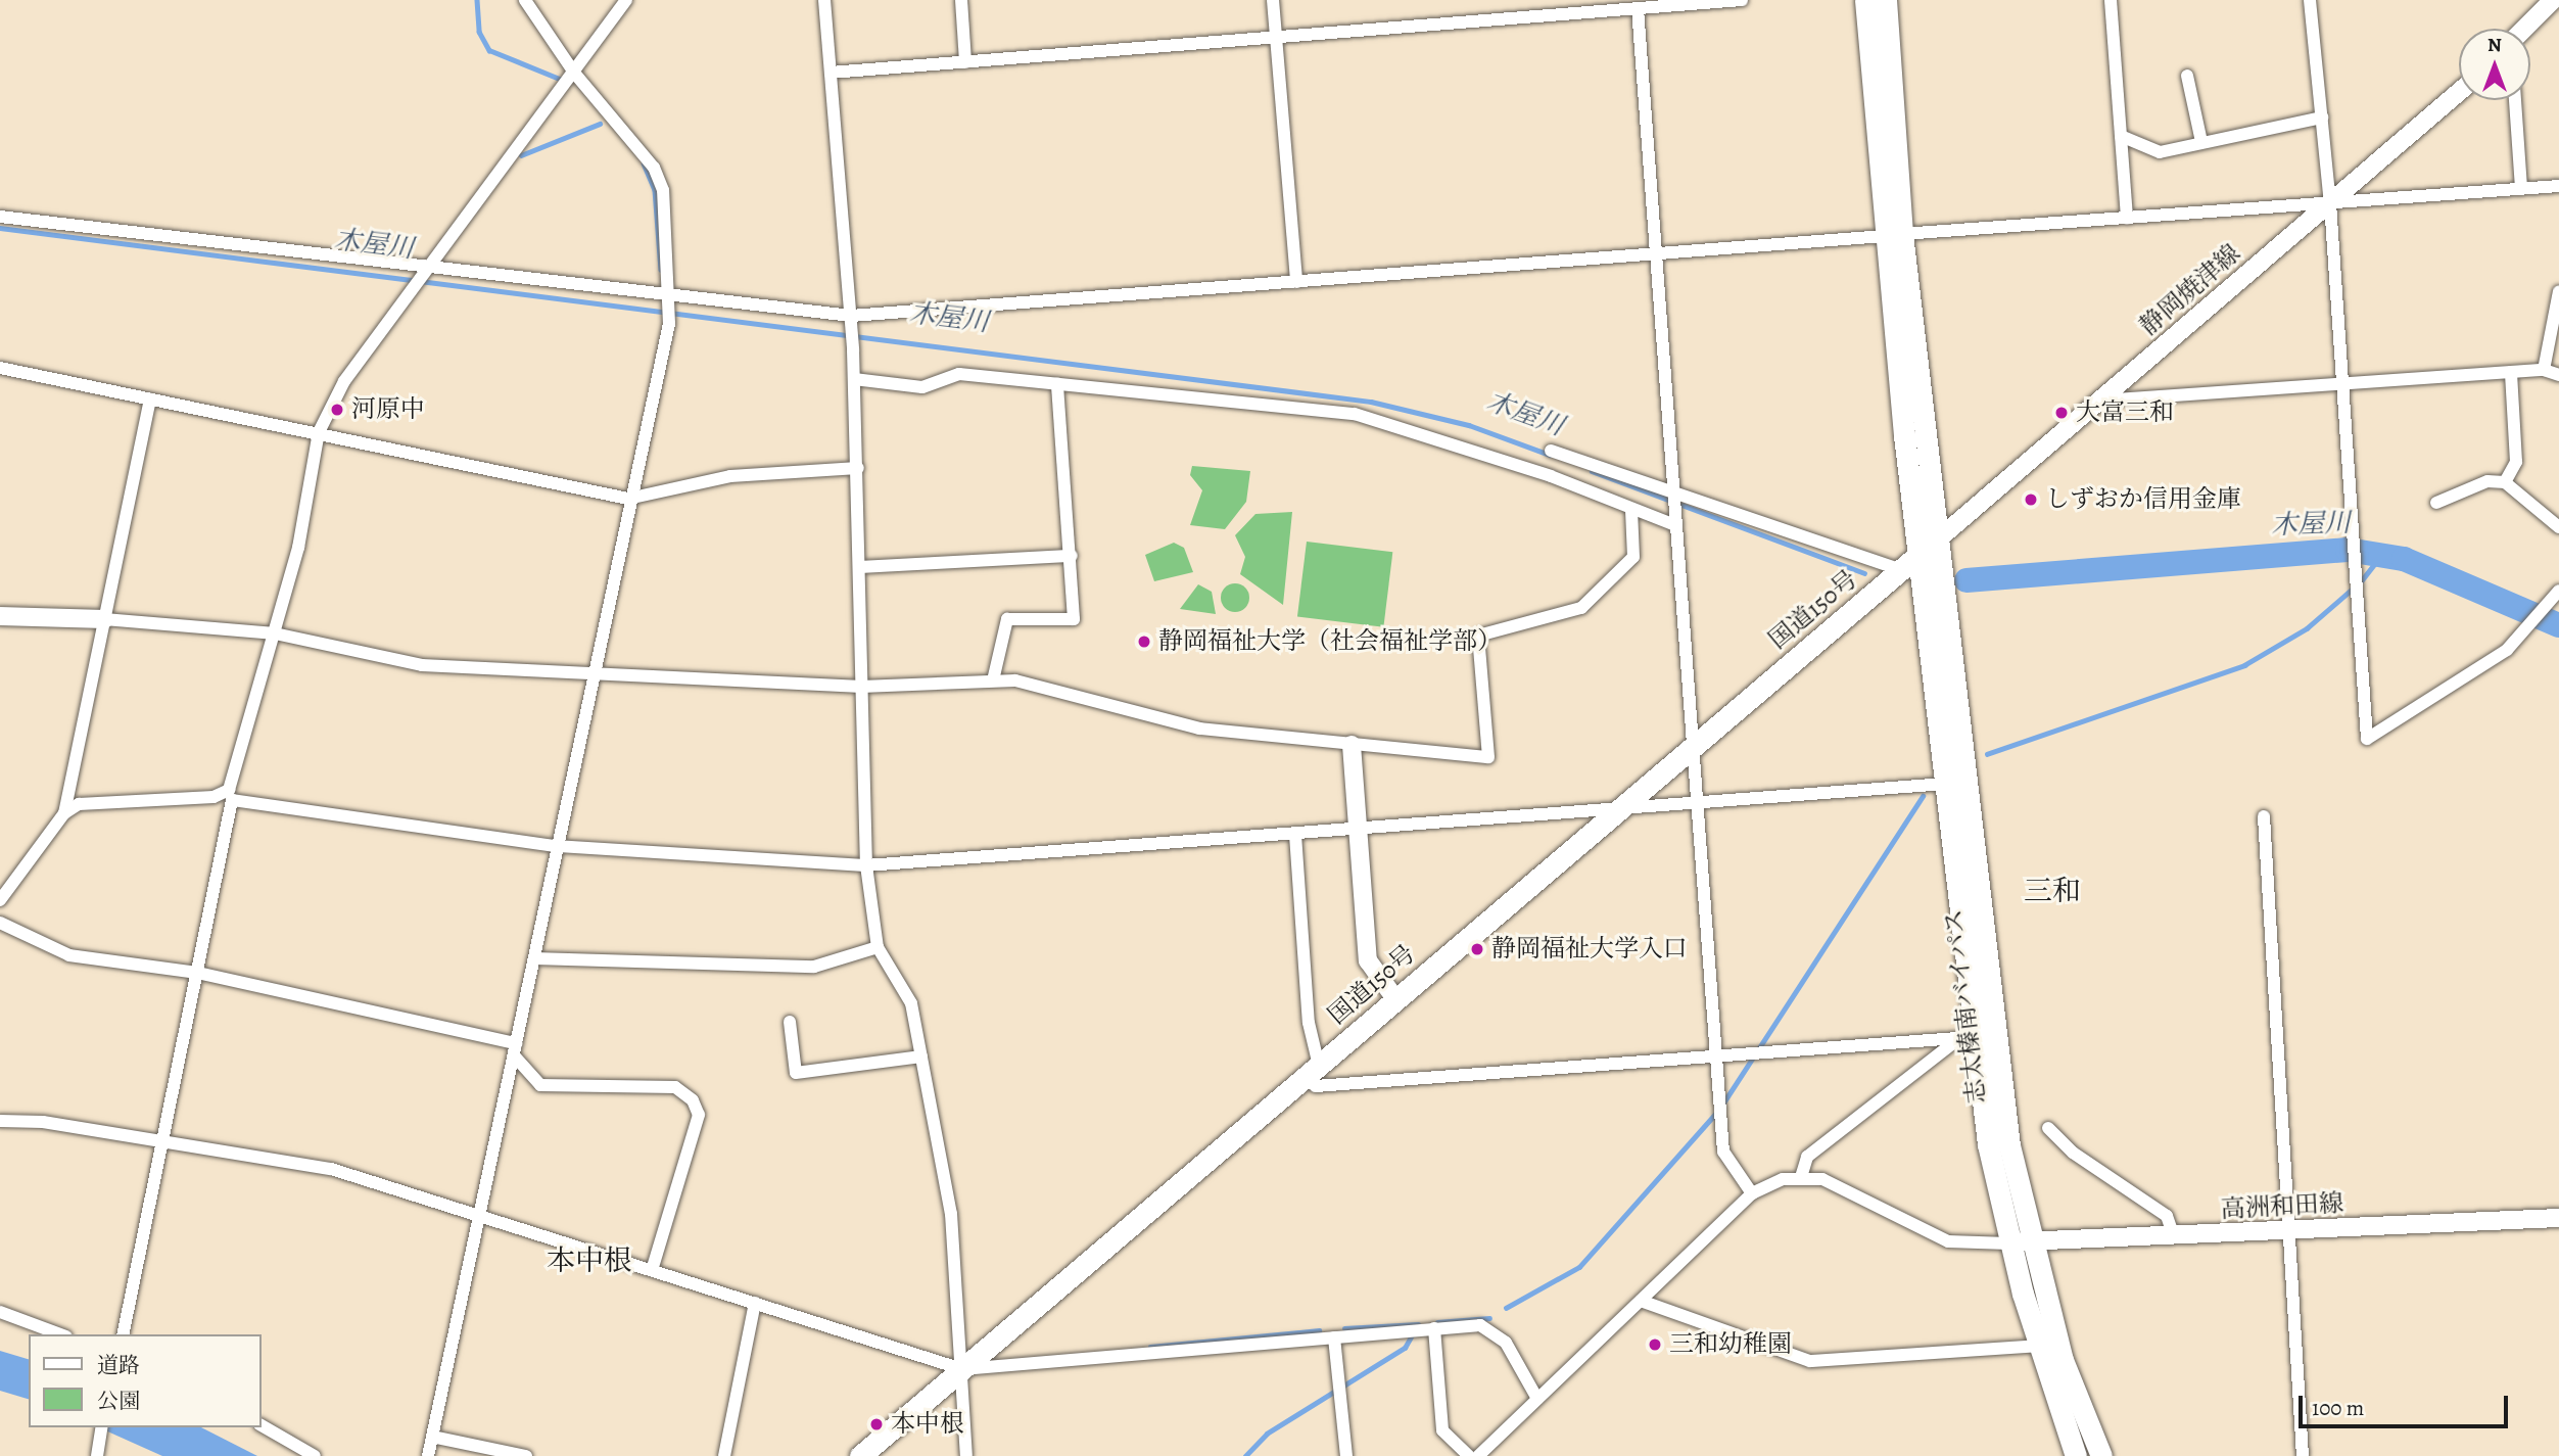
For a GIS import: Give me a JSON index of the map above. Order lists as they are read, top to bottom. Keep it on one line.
{"streets":{"highway":["国道150号","志太榛南バイパス"],"main road":["静岡焼津線","高洲和田線"]},"crossings":[["静岡焼津線","国道150号"],["静岡焼津線","志太榛南バイパス"],["国道150号","志太榛南バイパス"],["志太榛南バイパス","高洲和田線"]],"districts":["三和","本中根"],"water":["木屋川"],"places":["河原中","大富三和","しずおか信用金庫","静岡福祉大学（社会福祉学部）","静岡福祉大学入口","三和幼稚園","本中根"],"legend":["道路","公園"],"scale_bar":"100 m","north":"top"}
